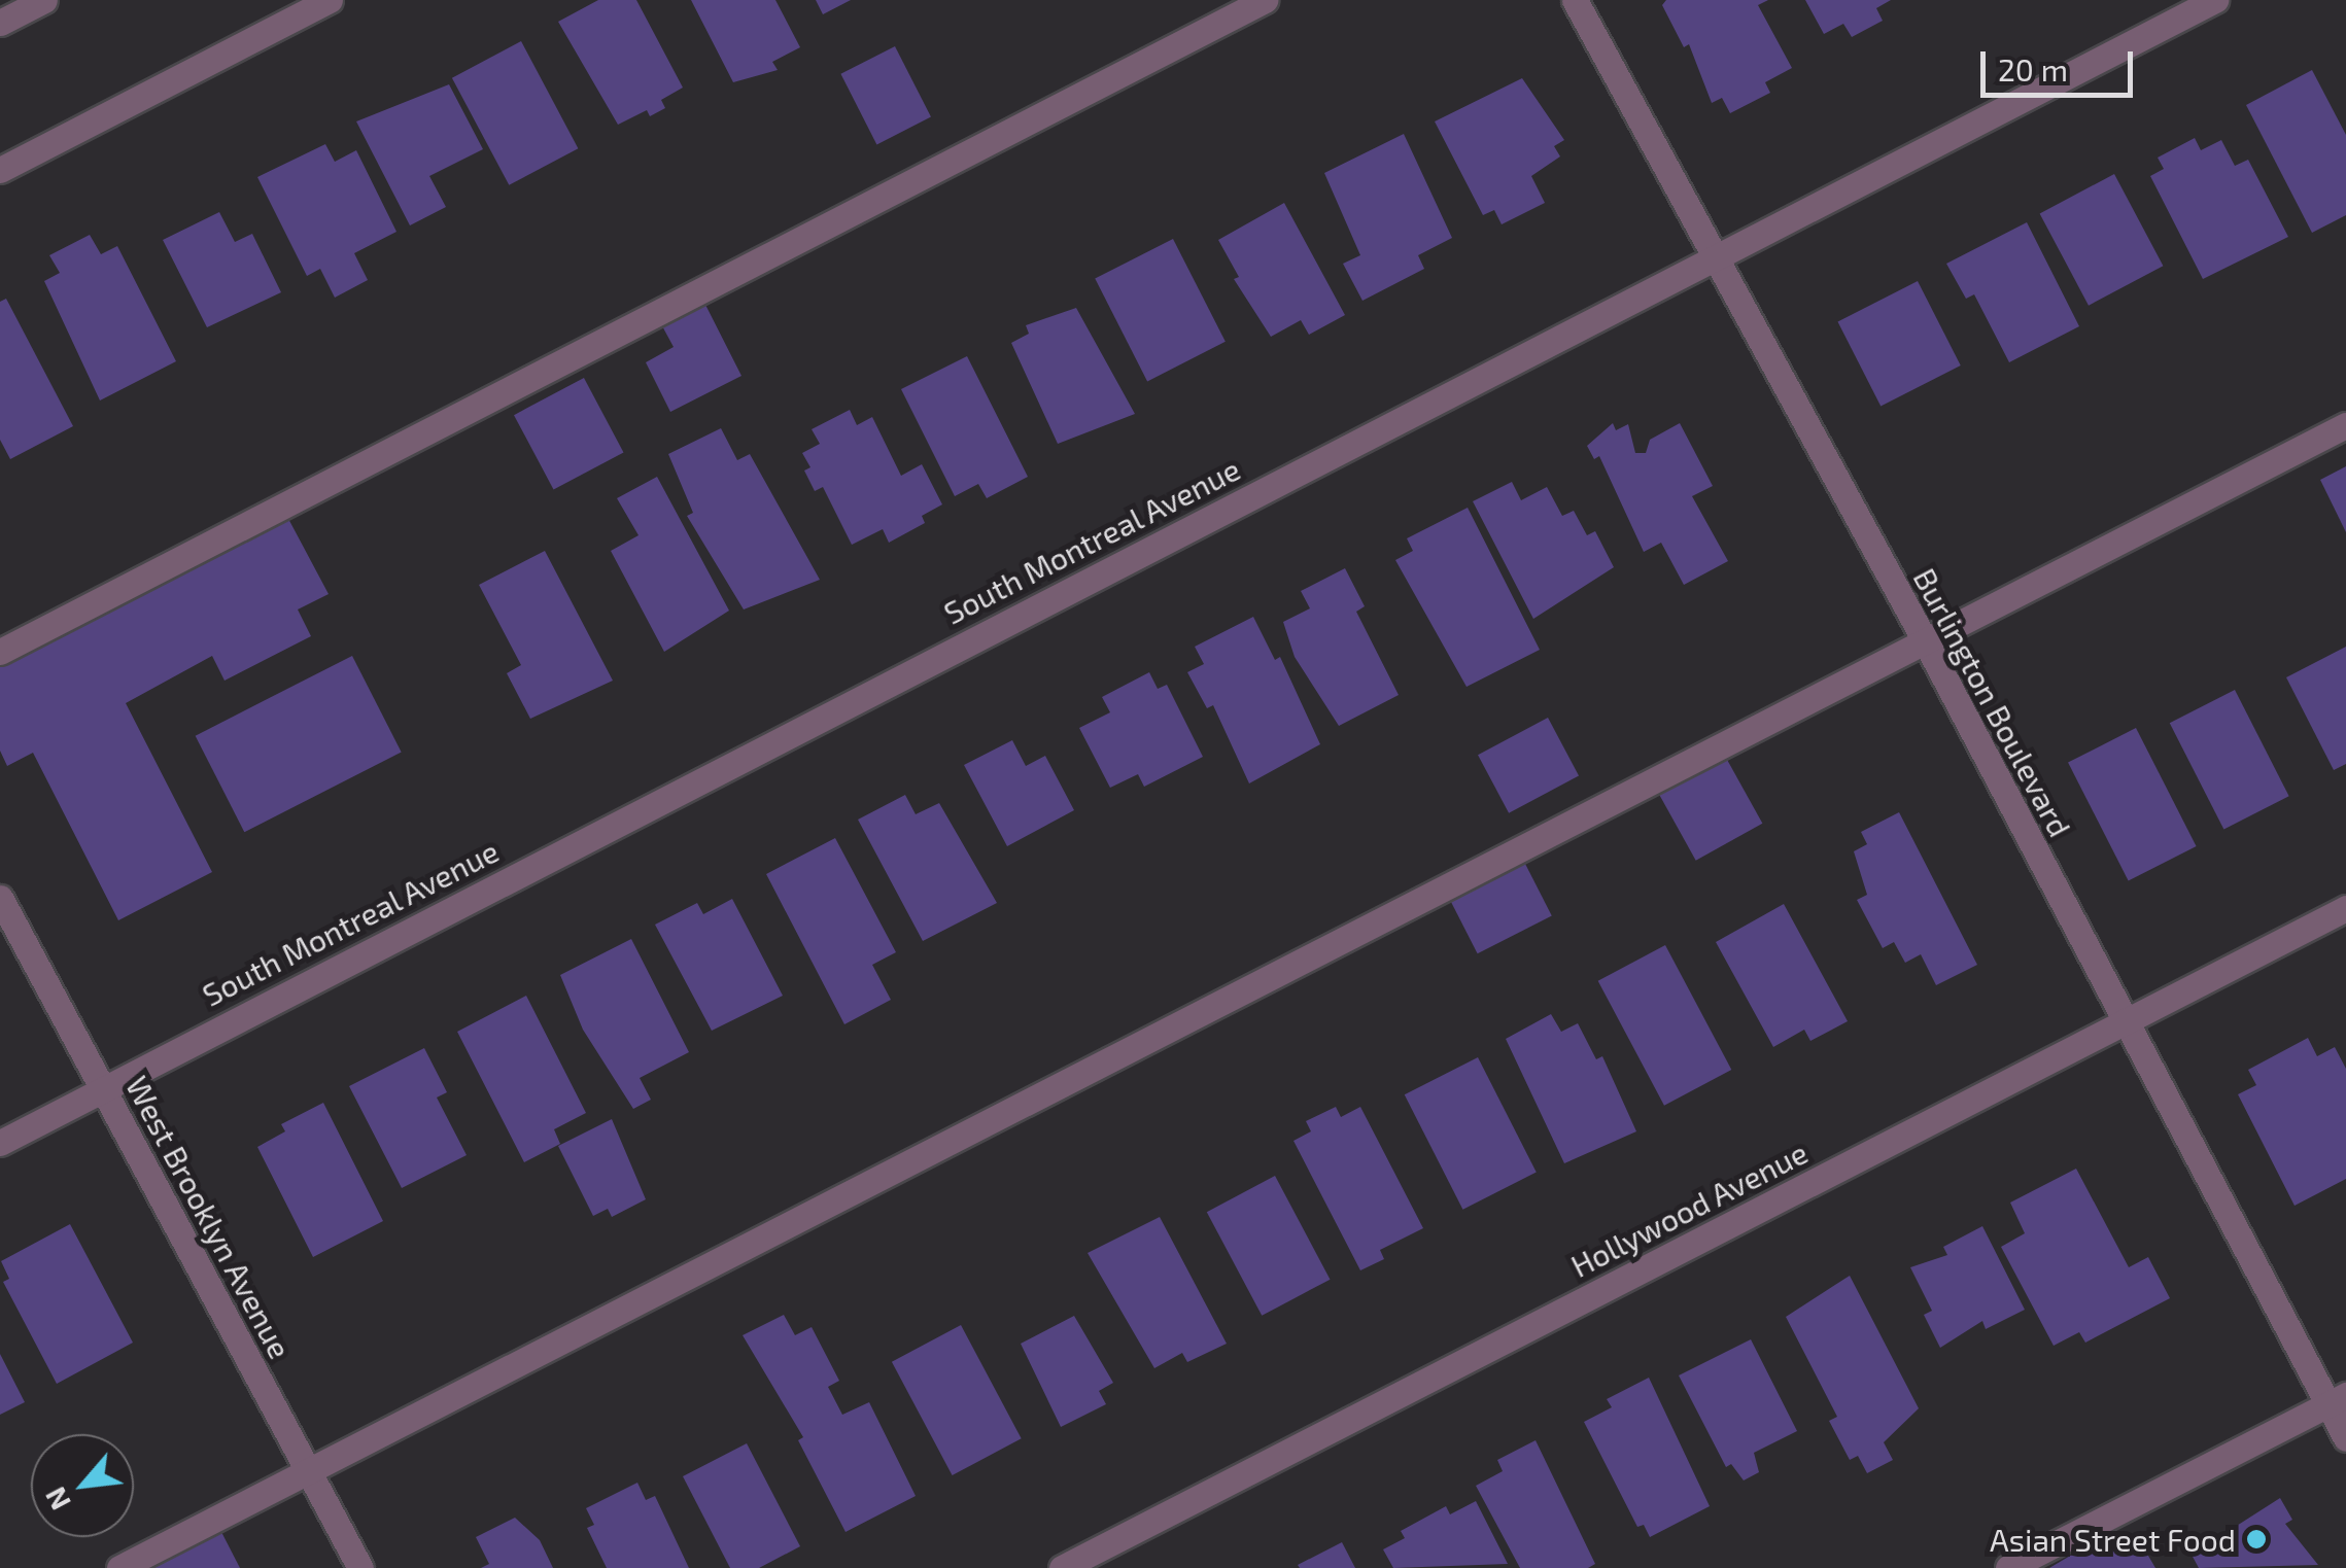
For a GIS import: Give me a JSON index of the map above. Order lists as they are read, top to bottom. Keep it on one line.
{"streets":{"street":["South Montreal Avenue","Burlington Boulevard","Hollywood Avenue","West Brooklyn Avenue"]},"crossings":[["South Montreal Avenue","Burlington Boulevard"],["South Montreal Avenue","West Brooklyn Avenue"],["Burlington Boulevard","Hollywood Avenue"]],"places":["Asian Street Food"],"scale_bar":"20 m","north":"bottom left"}
